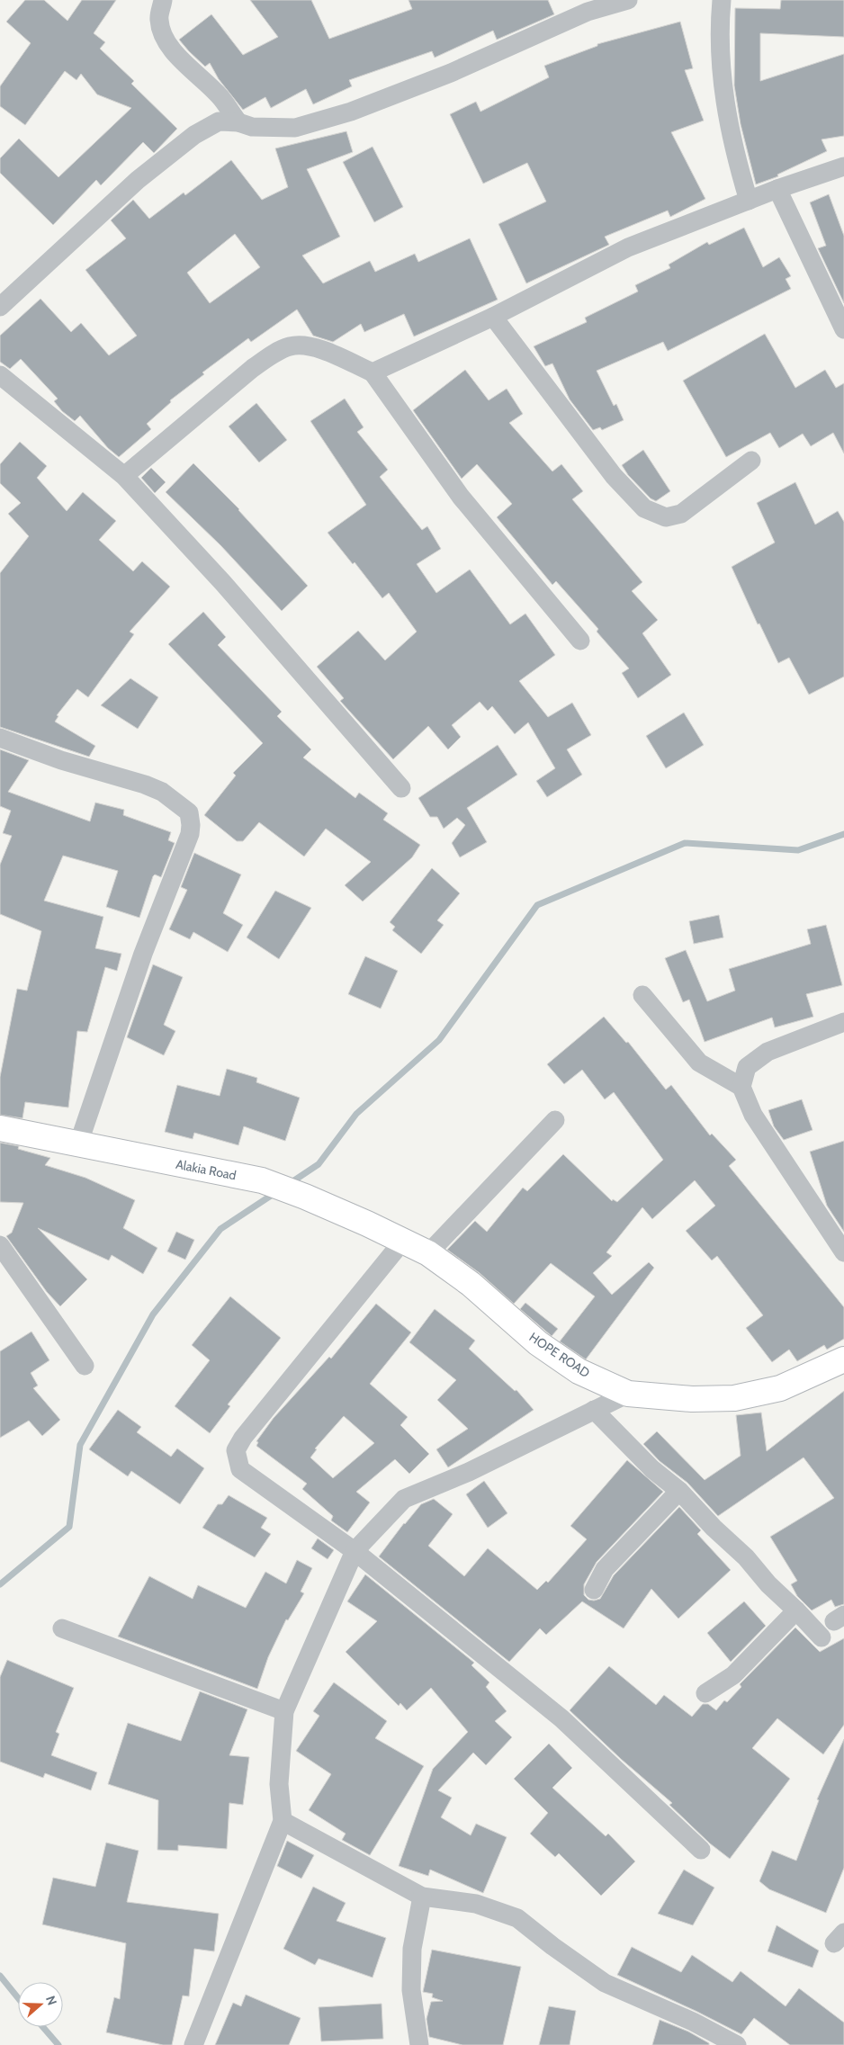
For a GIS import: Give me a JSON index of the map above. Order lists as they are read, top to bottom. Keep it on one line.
{"streets":{"street":["Alakia Road","HOPE ROAD"]},"crossings":[["Alakia Road","HOPE ROAD"]],"north":"right"}
